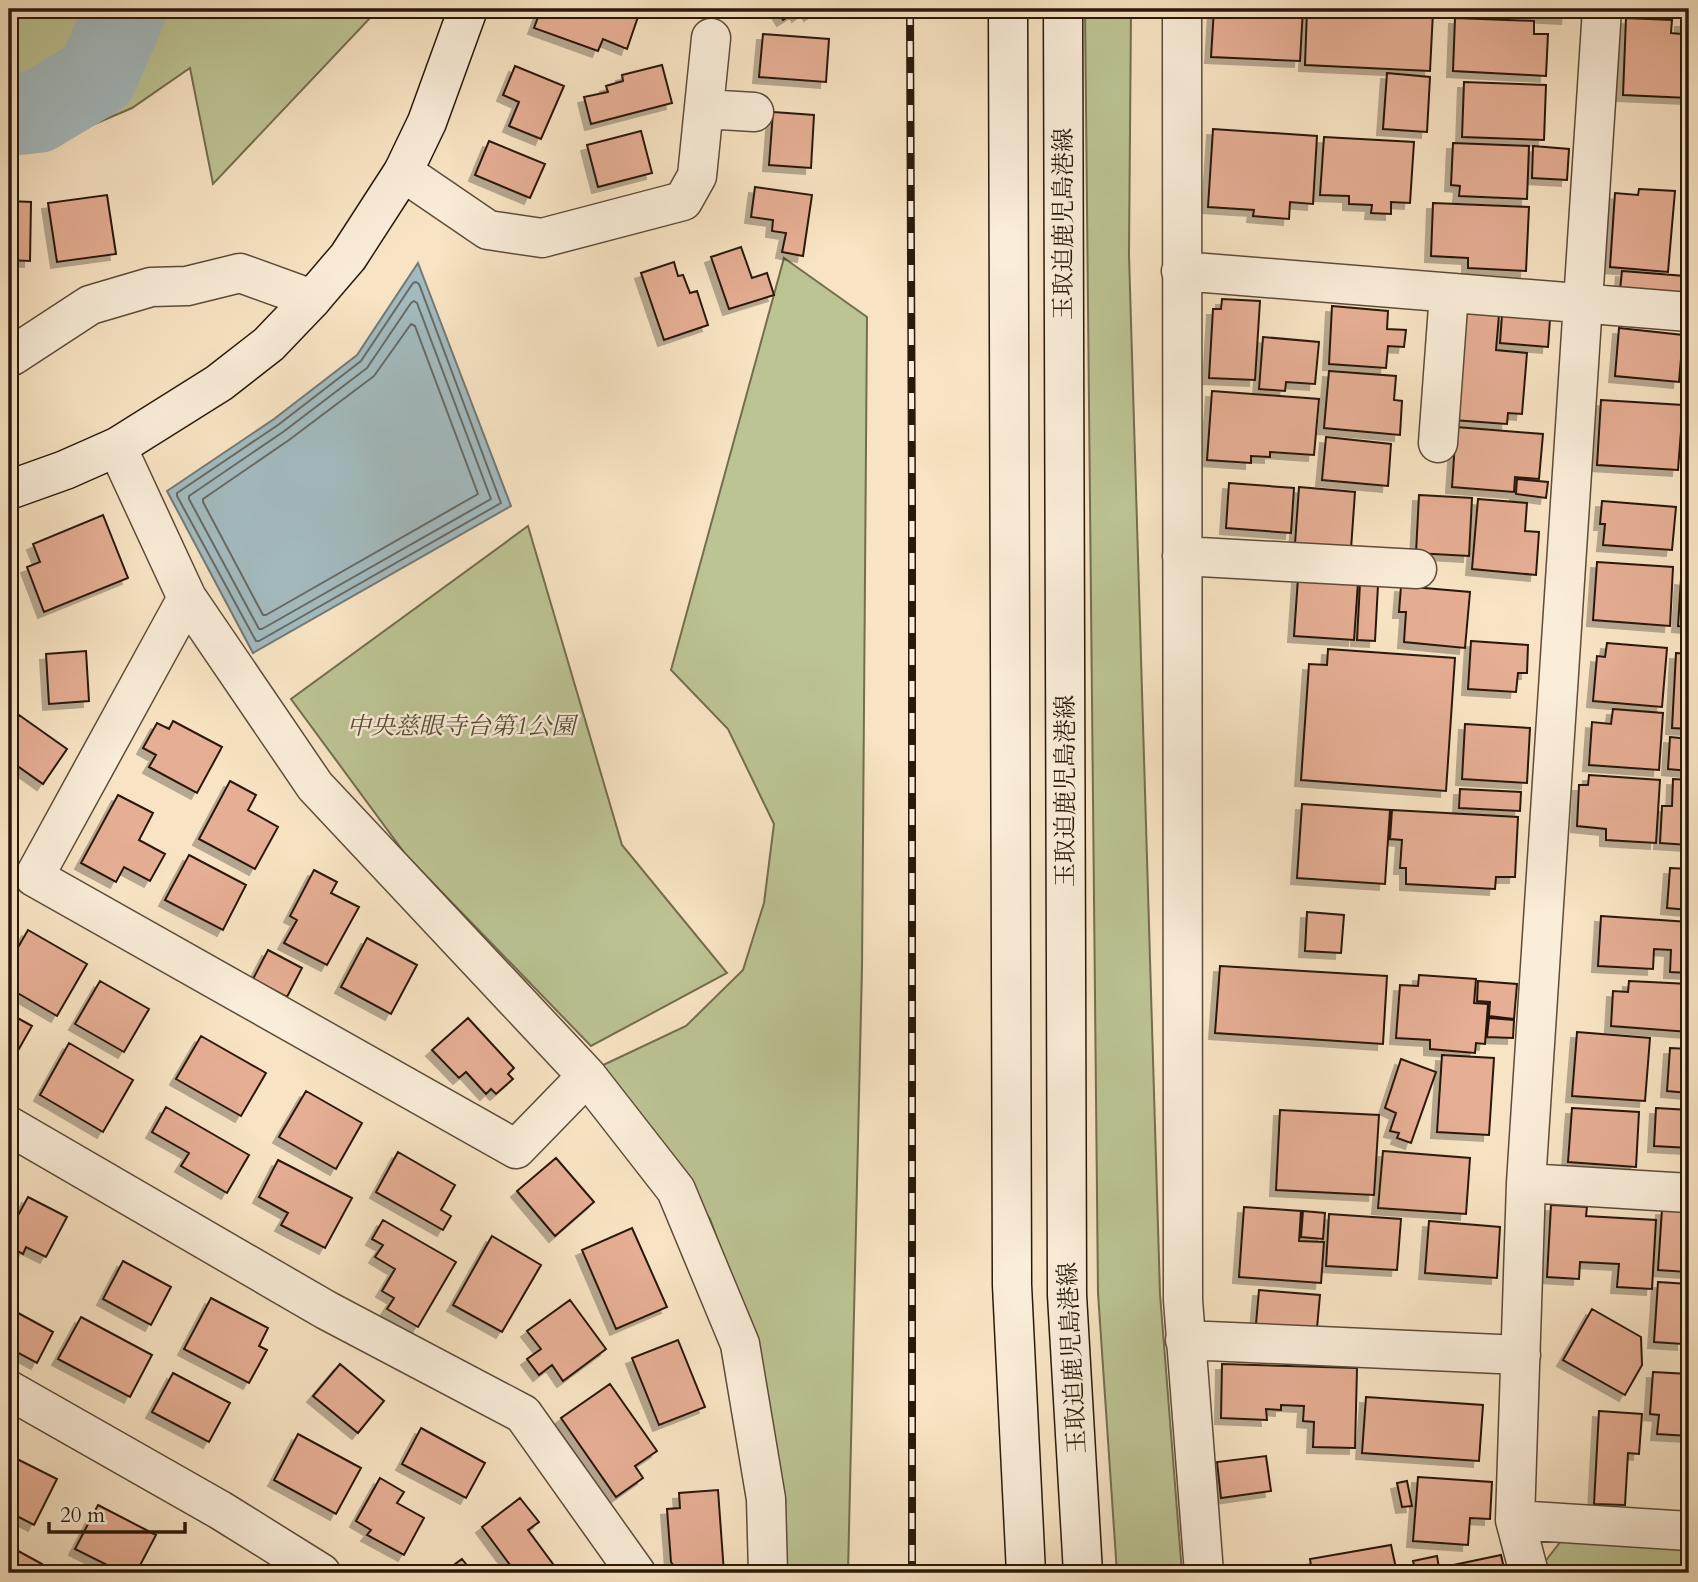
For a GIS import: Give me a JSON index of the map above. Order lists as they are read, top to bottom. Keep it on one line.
{"streets":{"street":["玉取迫鹿児島港線"]},"parks":["中央慈眼寺台第1公園"],"scale_bar":"20 m"}
